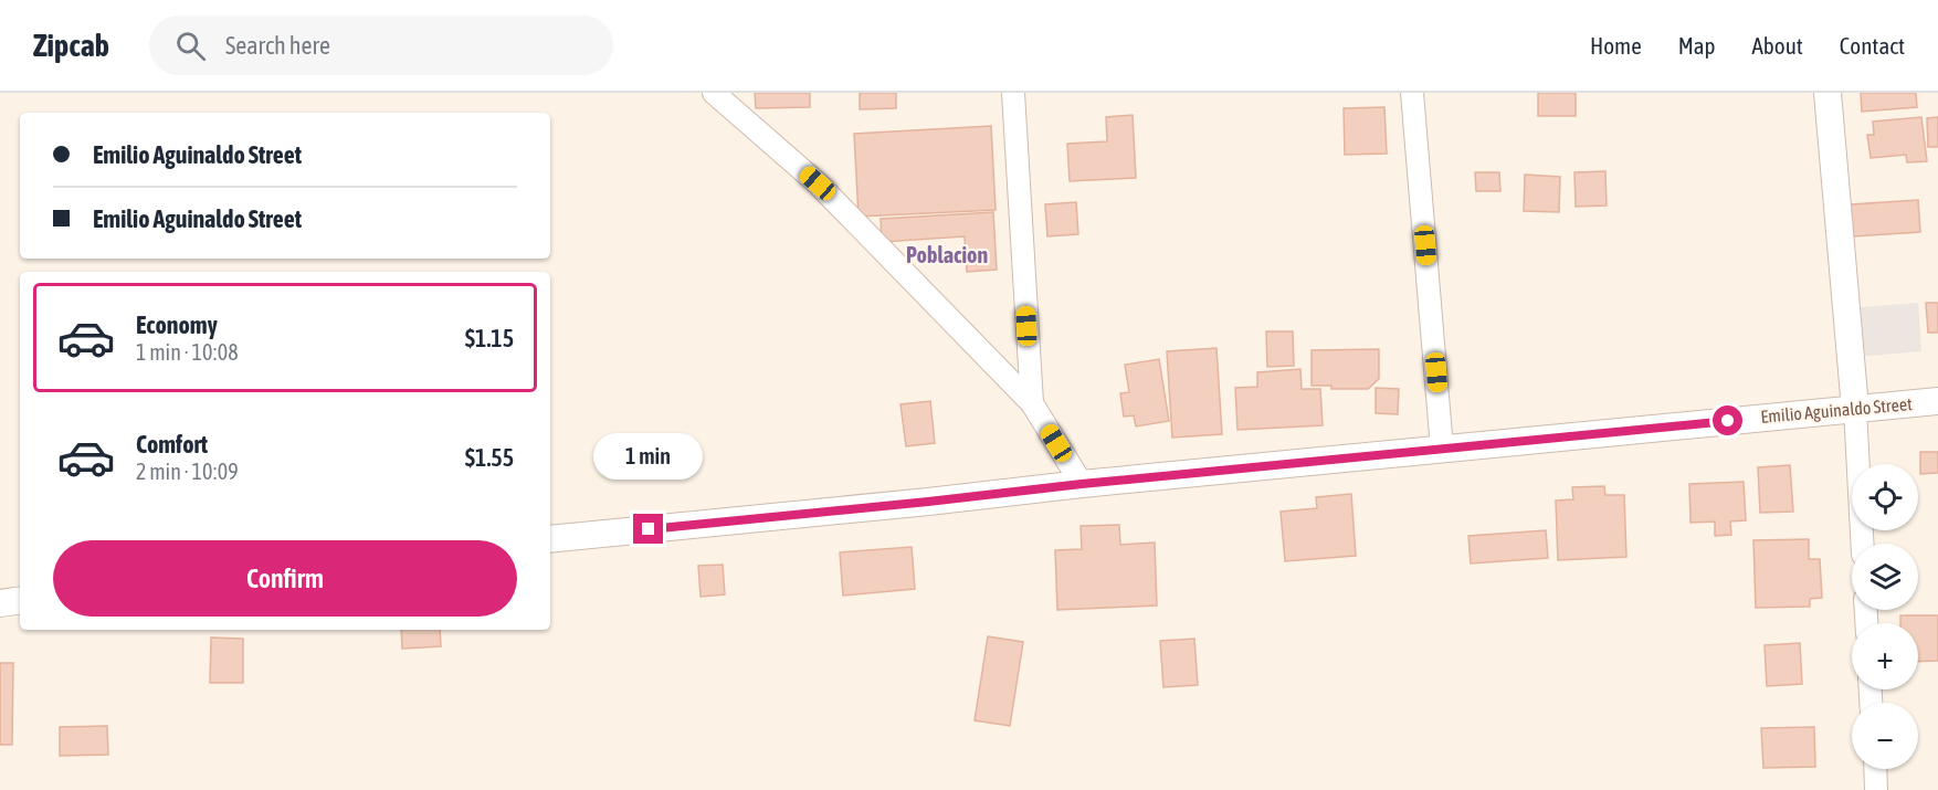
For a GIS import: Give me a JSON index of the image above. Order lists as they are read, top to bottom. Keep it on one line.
{"streets":{"street":["Emilio Aguinaldo Street"]},"districts":["Poblacion"],"page":{"header":"Zipcab","search":"Search here","nav":["Home","Map","About","Contact"],"banner":["Emilio Aguinaldo Street","Emilio Aguinaldo Street"],"list":[{"name":"Economy","note":"1 min · 10:08","value":"$1.15"},{"name":"Comfort","note":"2 min · 10:09","value":"$1.55"}],"bubble":"1 min","map_buttons":["+","−"],"buttons":"Confirm"}}
